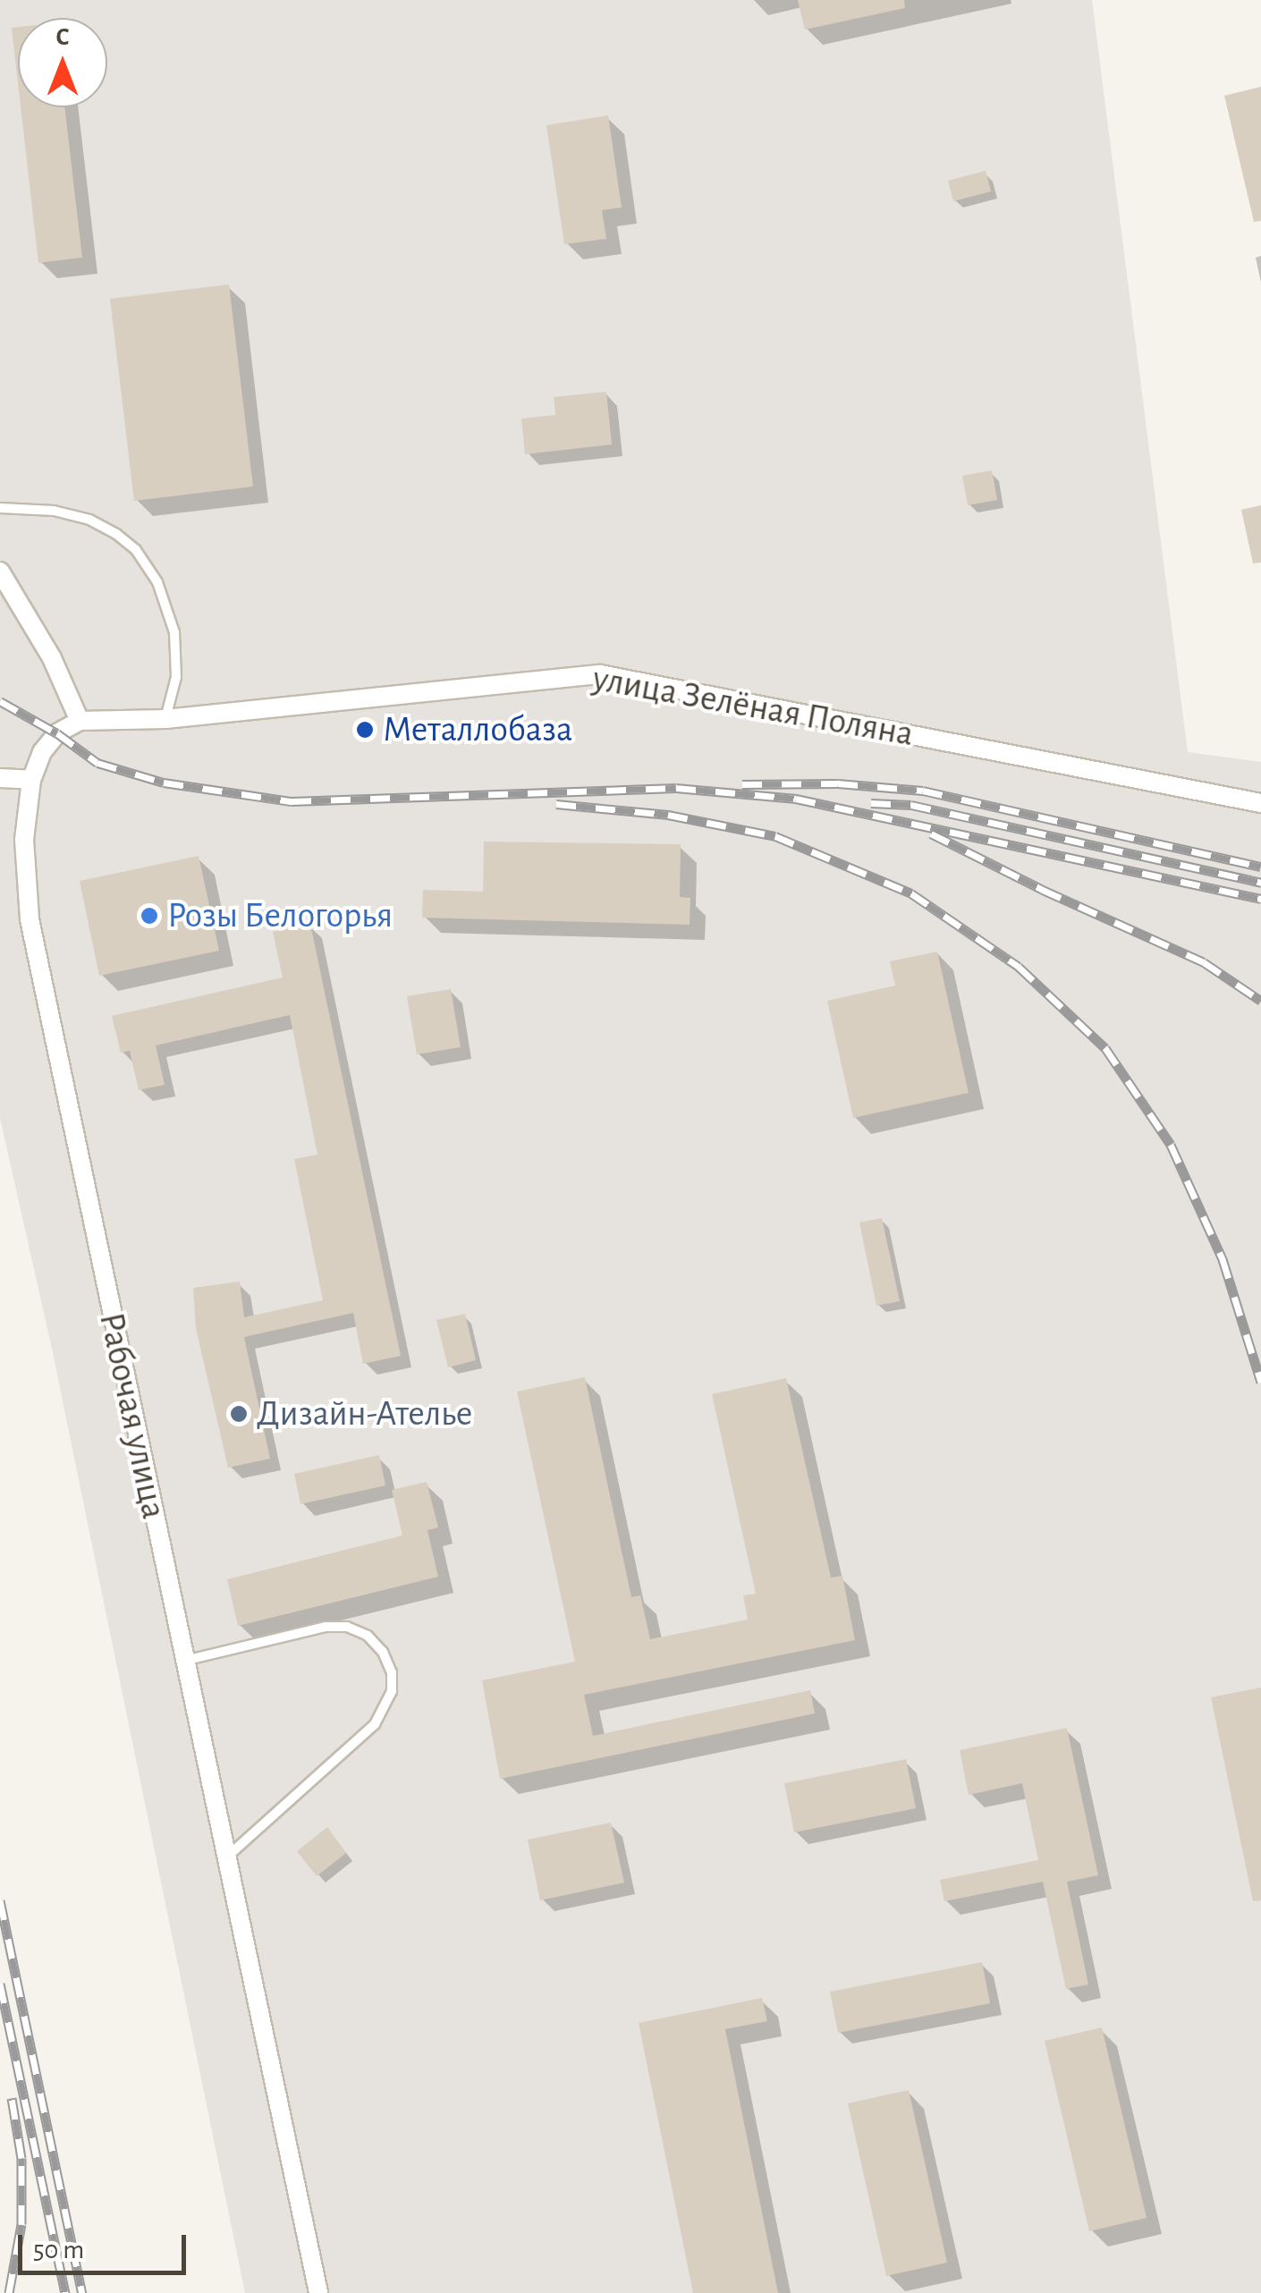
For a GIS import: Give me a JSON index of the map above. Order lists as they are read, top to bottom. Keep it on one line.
{"streets":{"street":["улица Зелёная Поляна","Рабочая улица"]},"crossings":[["улица Зелёная Поляна","Рабочая улица"]],"places":["Металлобаза","Розы Белогорья","Дизайн-Ателье"],"scale_bar":"50 m","north":"top"}
